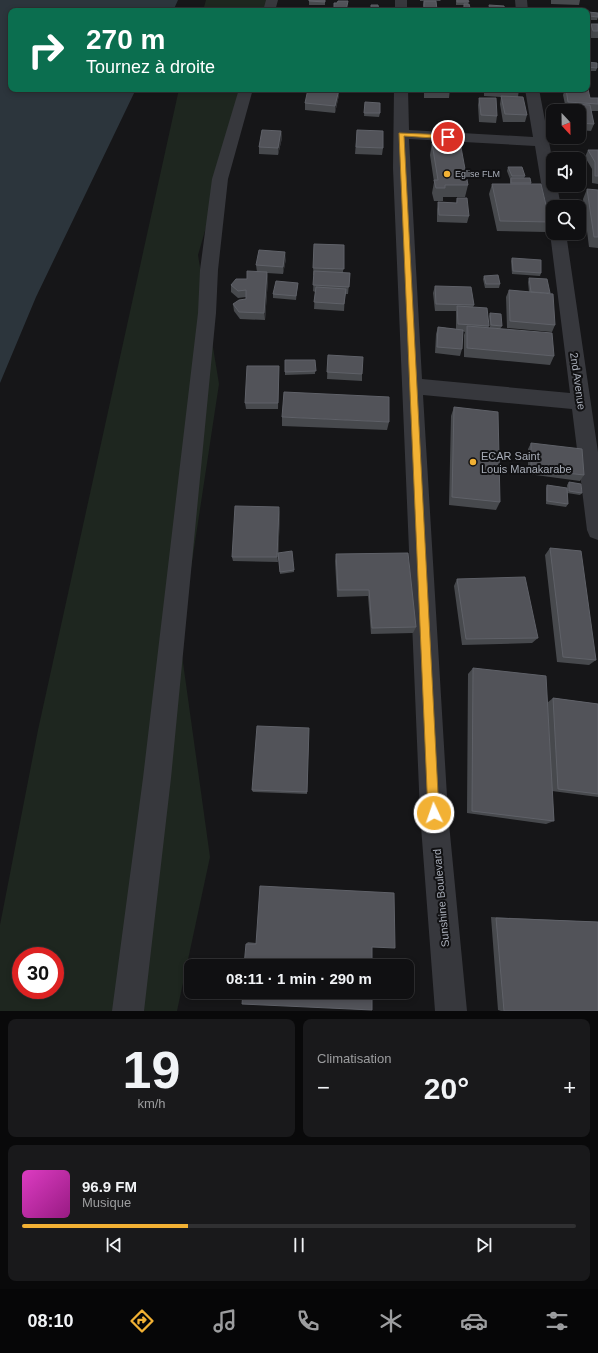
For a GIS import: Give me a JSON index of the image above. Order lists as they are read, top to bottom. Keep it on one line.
{"streets":{"street":["2nd Avenue","Sunshine Boulevard"]},"places":["Eglise FLM","ECAR Saint Louis Manakarabe"],"north":"bottom","page":{"turn":["270 m","Tournez à droite"],"limit":"30","trip":"08:11 · 1 min · 290 m","tile":[["19","km/h"],"Climatisation"],"heat":["−","20°","+"],"song":["96.9 FM","Musique"],"tabs":"08:10"}}
